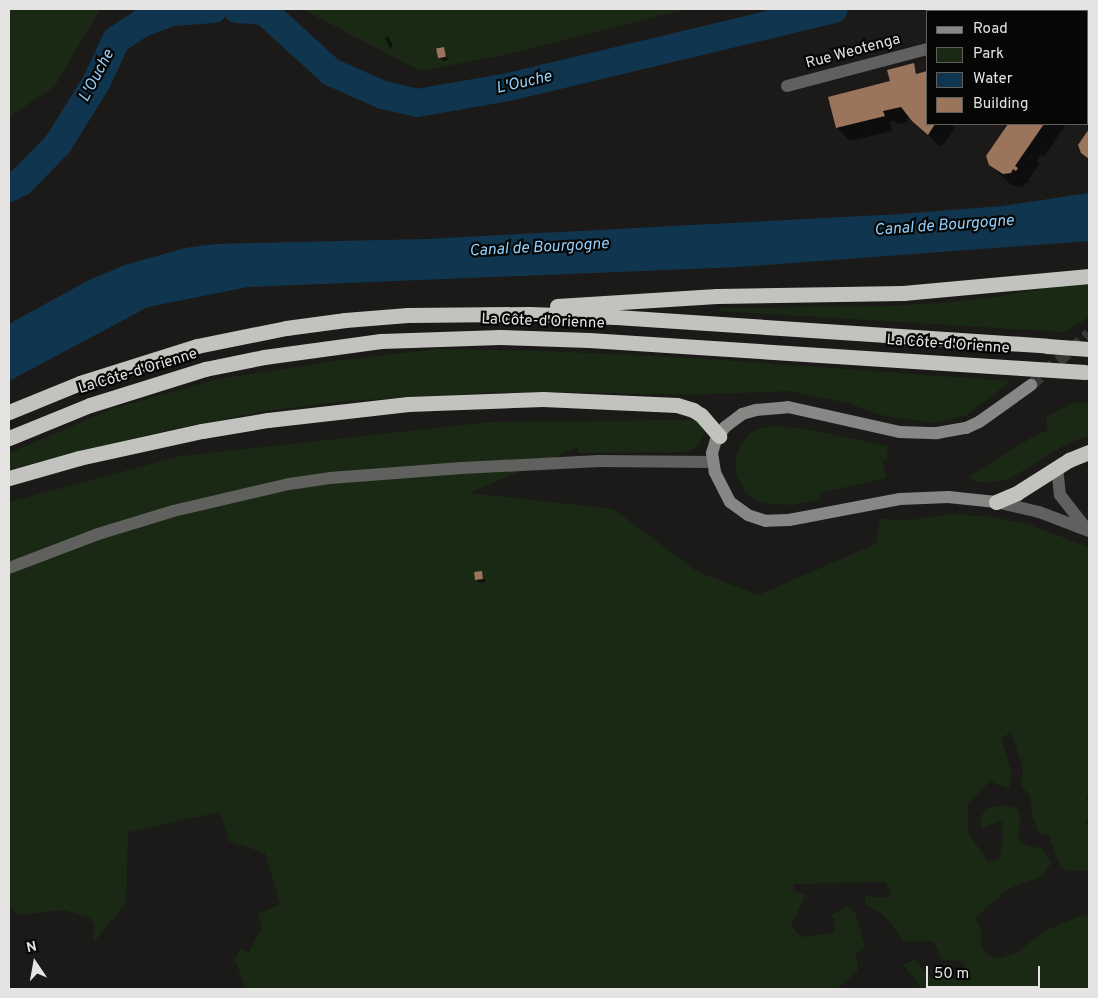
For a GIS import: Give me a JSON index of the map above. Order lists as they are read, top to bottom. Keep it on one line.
{"streets":{"highway":["La Côte-d'Orienne"],"street":["Rue Weotenga"]},"water":["L'Ouche","Canal de Bourgogne"],"legend":["Road","Park","Water","Building"],"scale_bar":"50 m","north":"top"}
